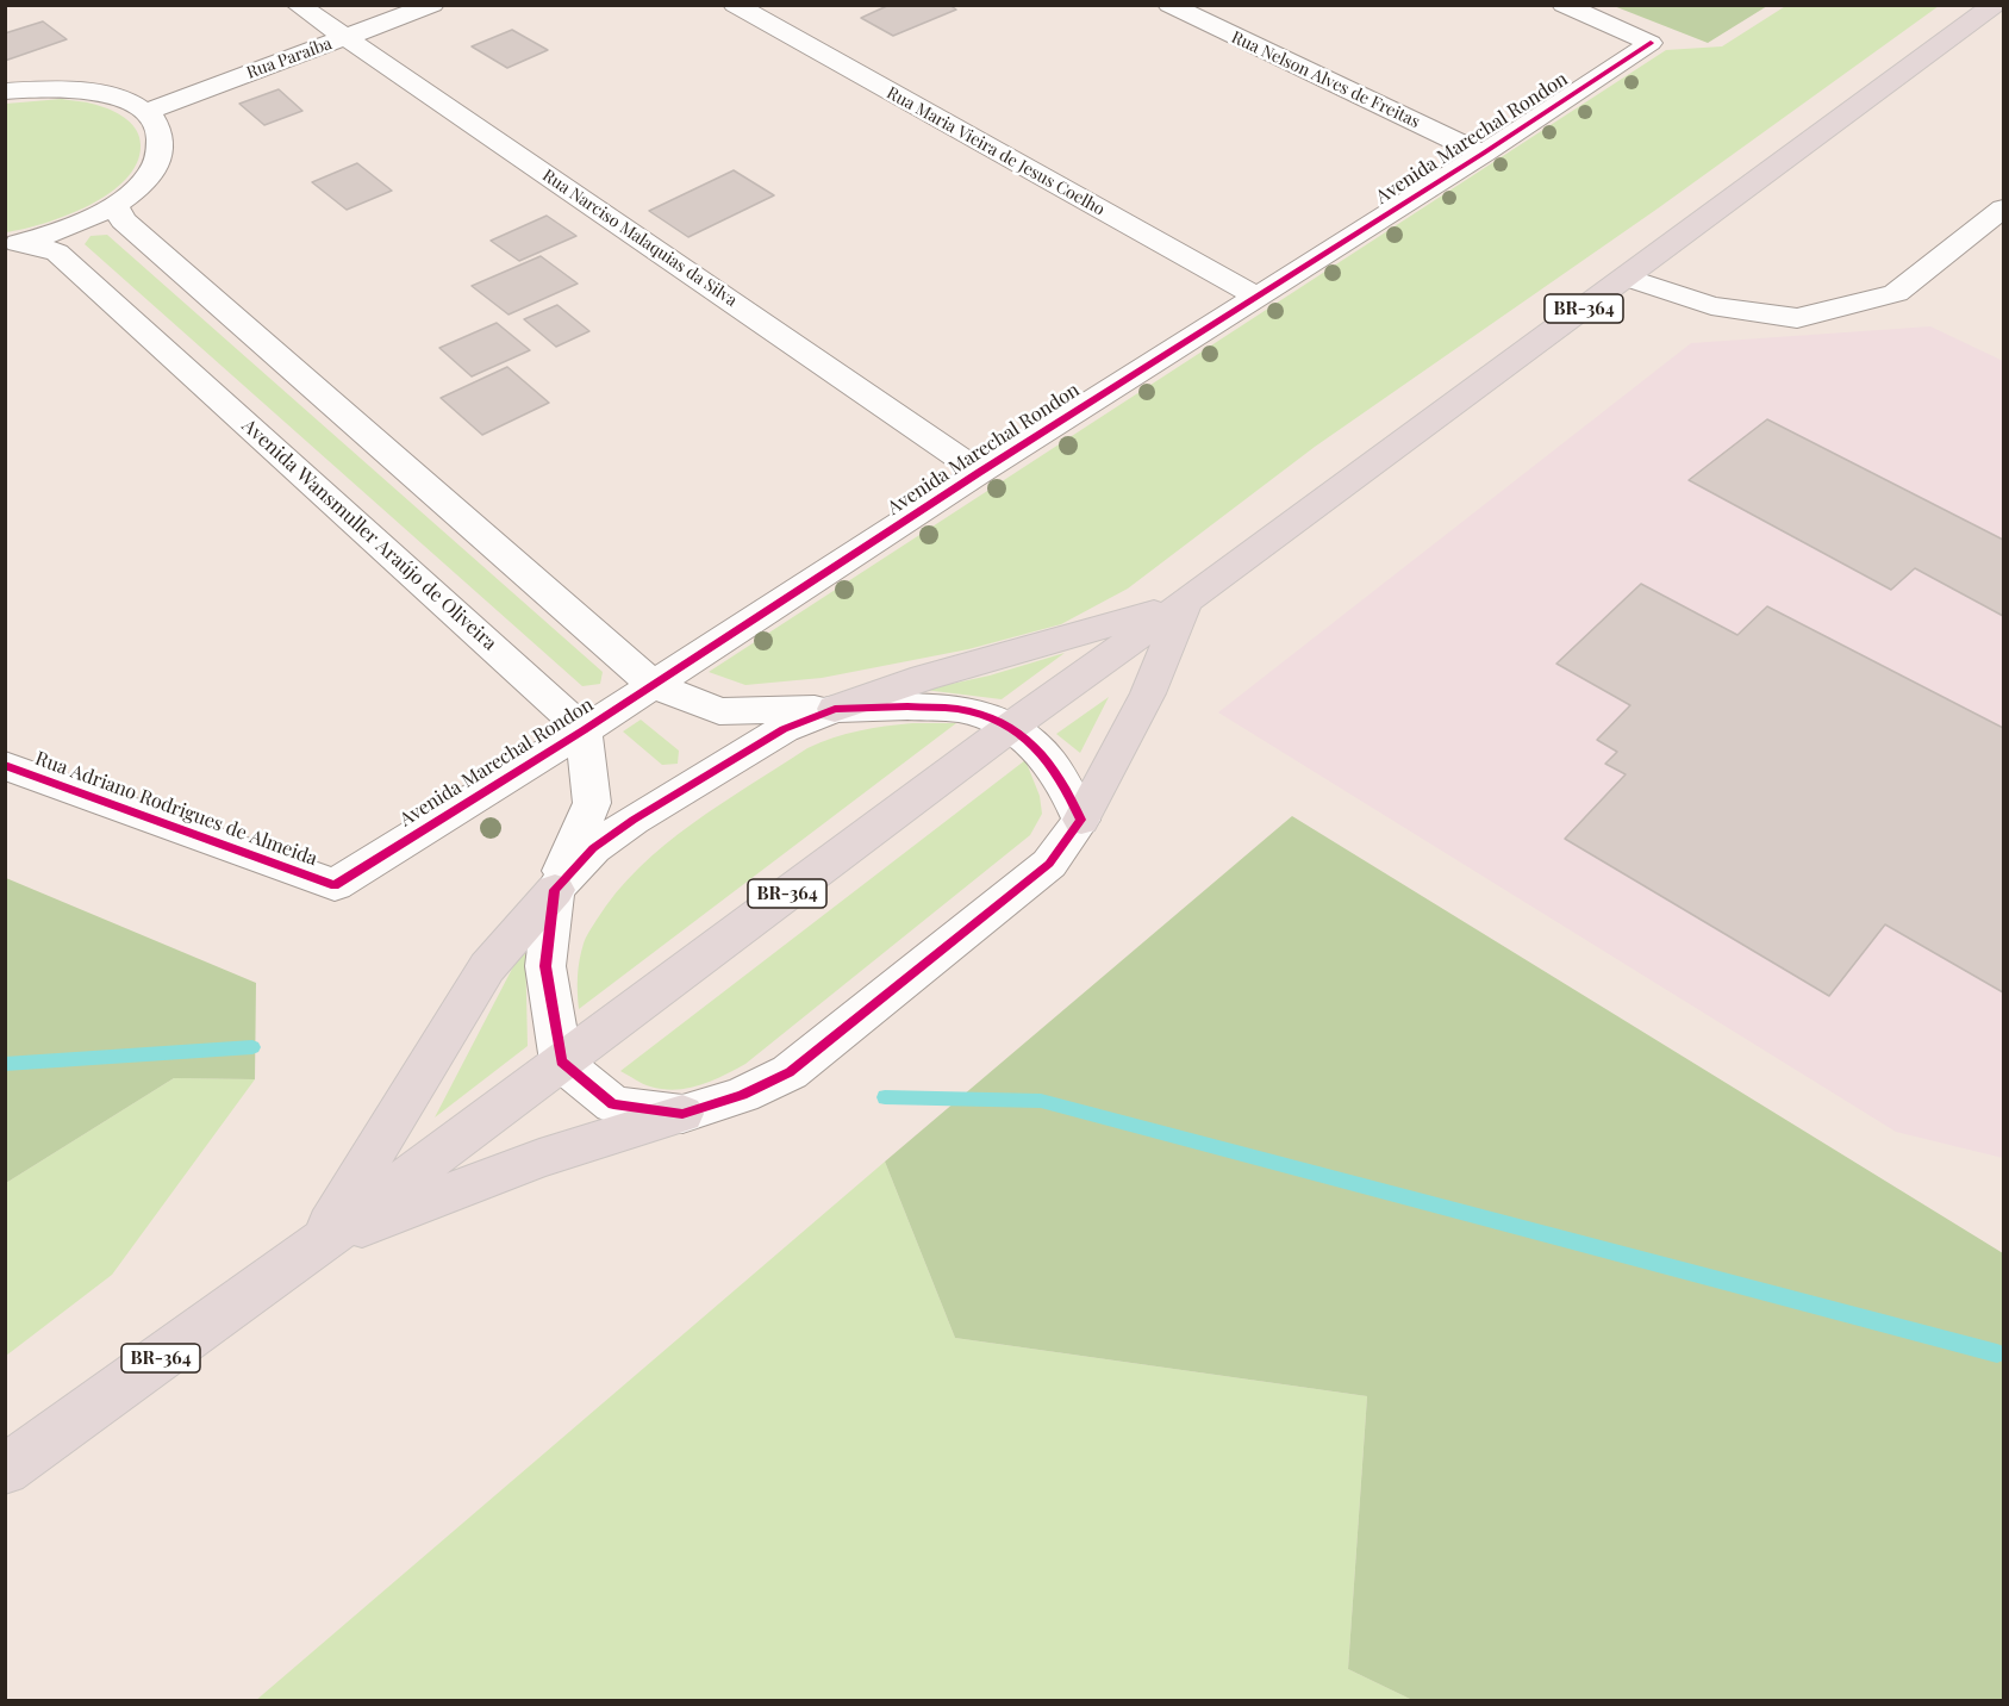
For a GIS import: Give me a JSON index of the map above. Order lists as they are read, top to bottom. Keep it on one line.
{"streets":{"highway":["BR-364"],"street":["Rua Paraíba","Rua Nelson Alves de Freitas","Avenida Marechal Rondon","Rua Maria Vieira de Jesus Coelho","Rua Narciso Malaquias da Silva","Avenida Wansmuller Araújo de Oliveira","Rua Adriano Rodrigues de Almeida"]},"crossings":[["Rua Paraíba","Rua Narciso Malaquias da Silva"],["Rua Paraíba","Avenida Wansmuller Araújo de Oliveira"],["Rua Nelson Alves de Freitas","Avenida Marechal Rondon"],["Avenida Marechal Rondon","Rua Maria Vieira de Jesus Coelho"],["Avenida Marechal Rondon","Rua Narciso Malaquias da Silva"],["Avenida Marechal Rondon","Avenida Wansmuller Araújo de Oliveira"],["Avenida Marechal Rondon","Rua Adriano Rodrigues de Almeida"]]}
